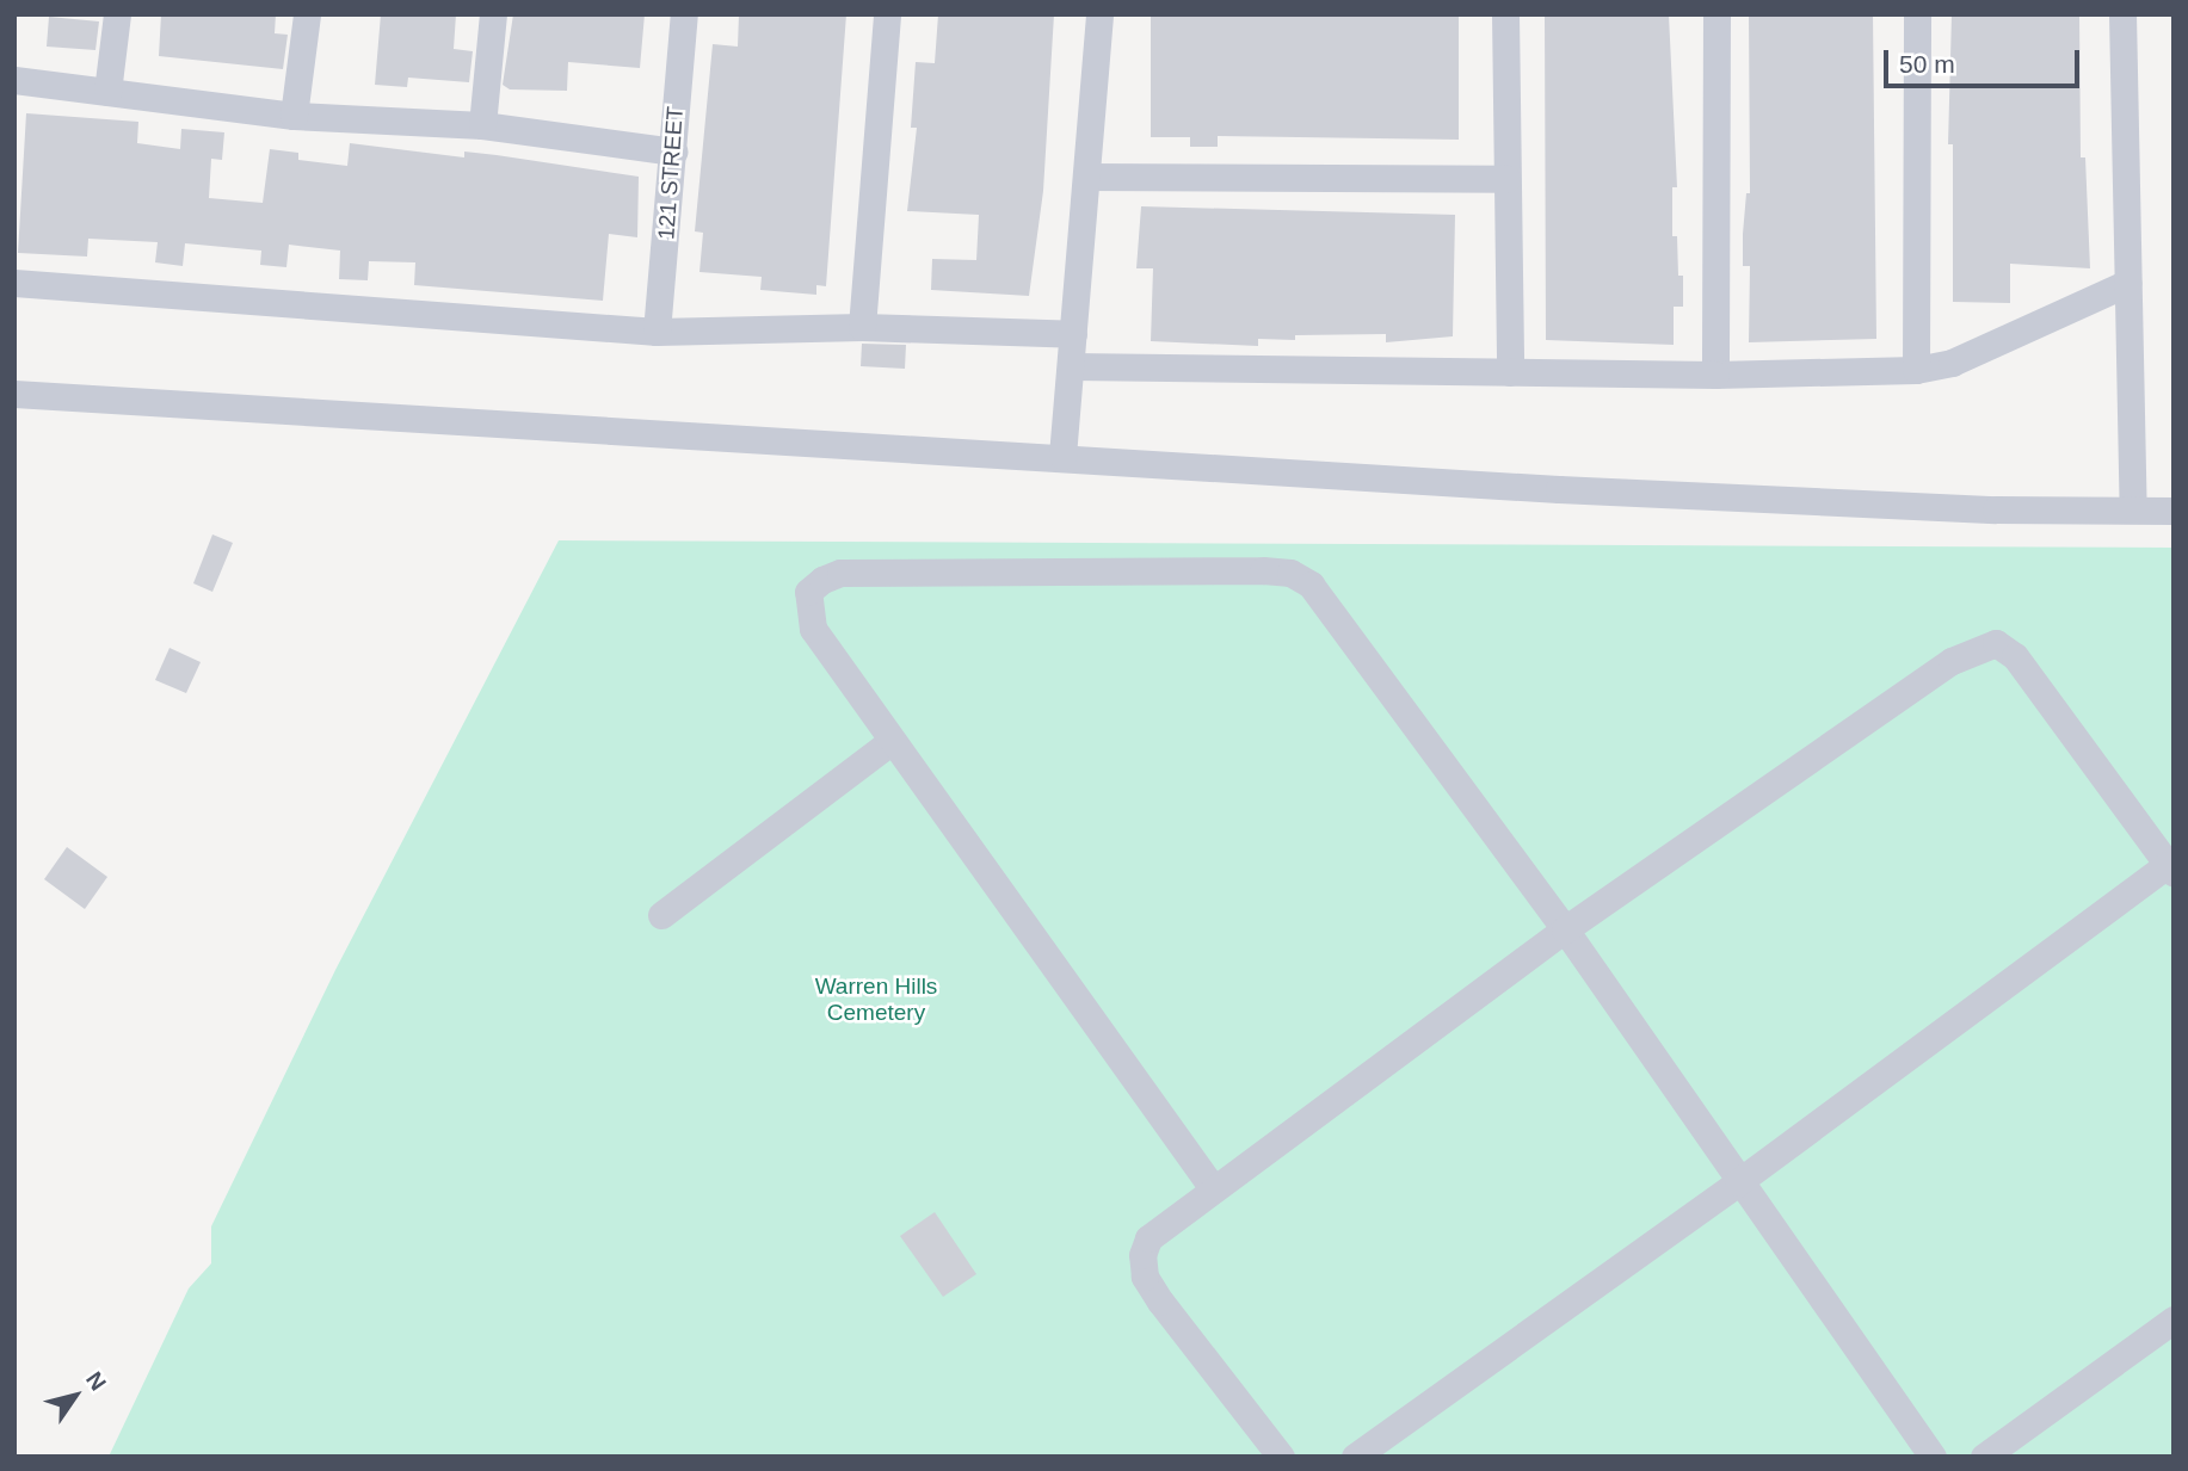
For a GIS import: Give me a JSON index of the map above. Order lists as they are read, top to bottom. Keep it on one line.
{"streets":{"street":["121 STREET"]},"parks":["Warren Hills Cemetery"],"scale_bar":"50 m","north":"top right"}
